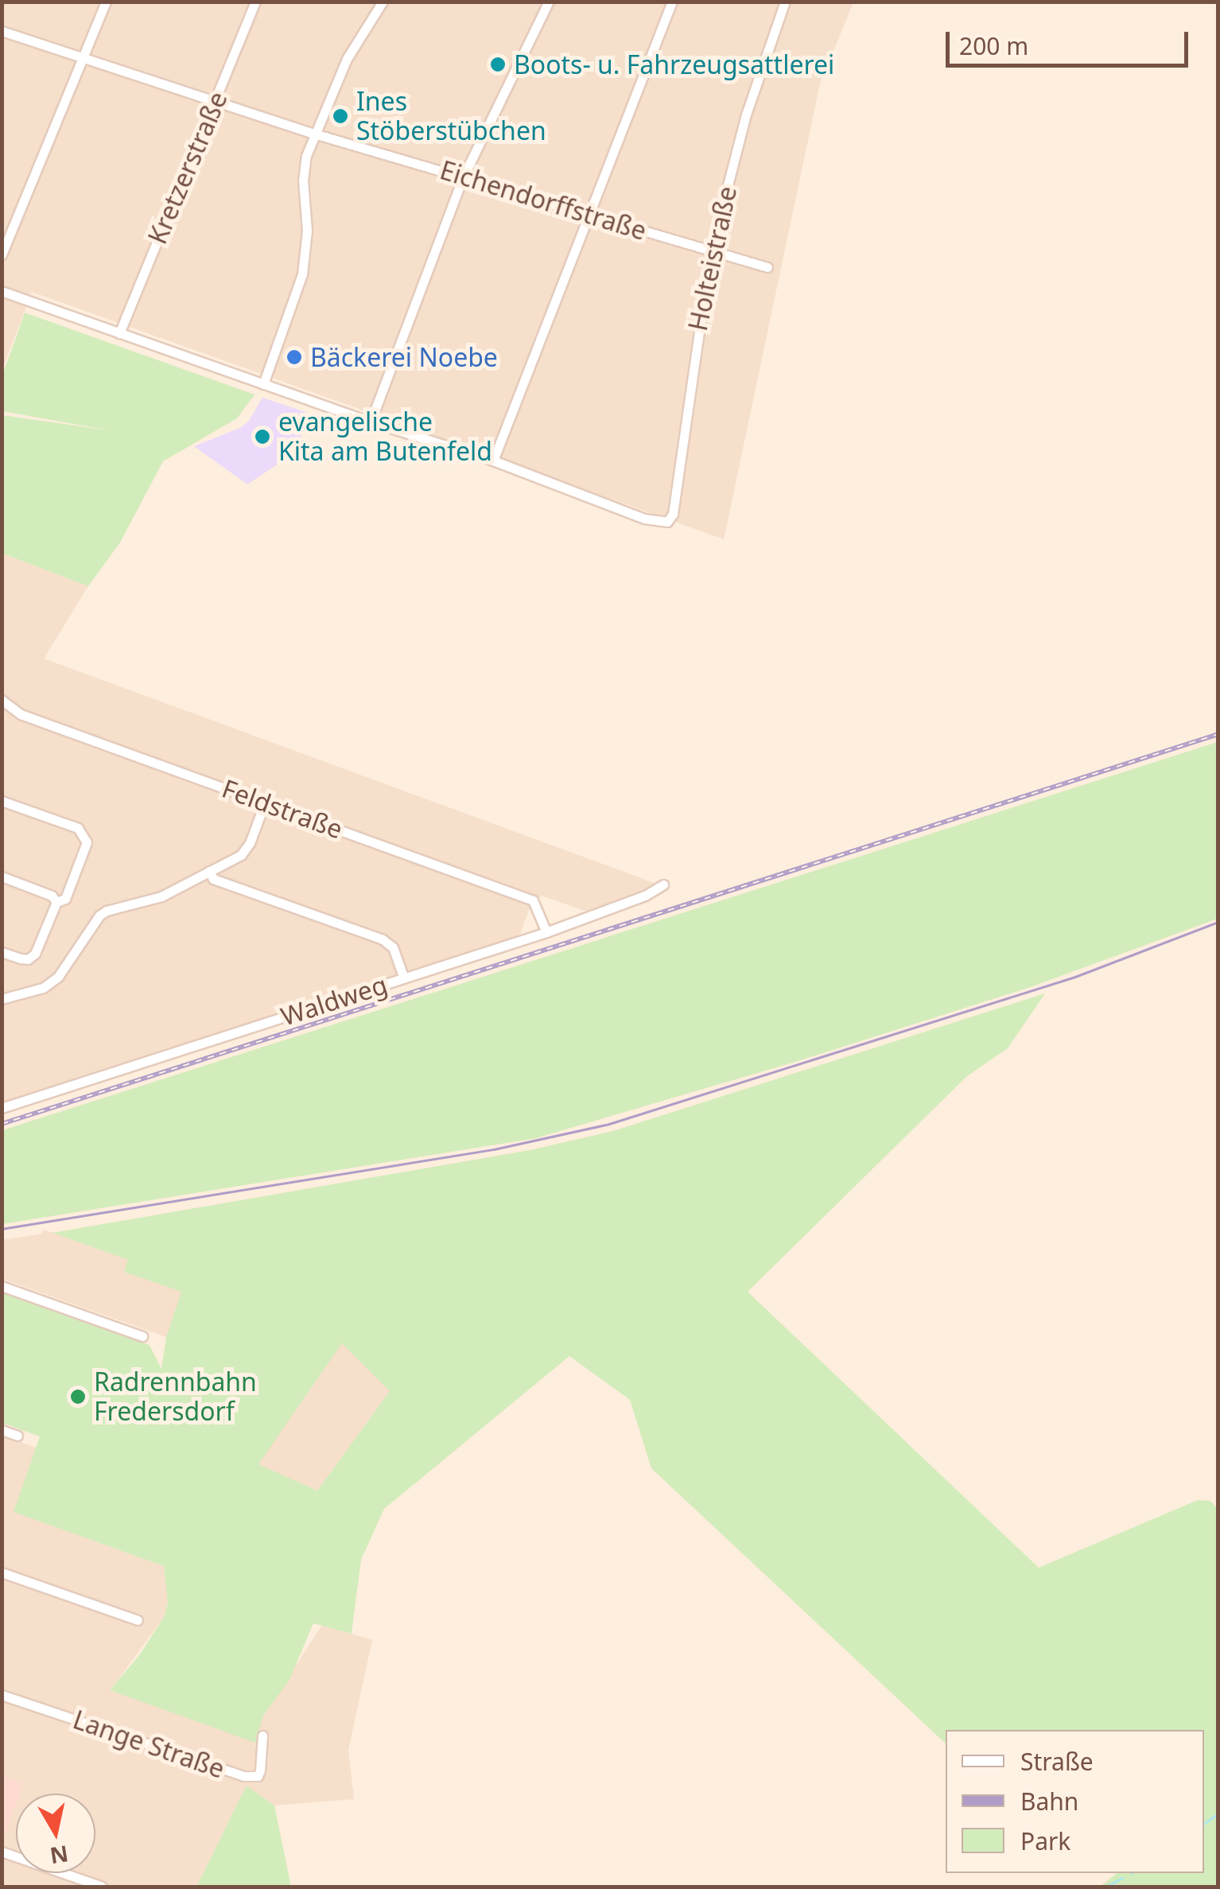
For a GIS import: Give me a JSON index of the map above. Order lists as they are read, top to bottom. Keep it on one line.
{"streets":{"street":["Kretzerstraße","Eichendorffstraße","Holteistraße","Feldstraße","Waldweg","Lange Straße"]},"crossings":[["Kretzerstraße","Eichendorffstraße"],["Eichendorffstraße","Holteistraße"],["Feldstraße","Waldweg"]],"places":["Boots- u. Fahrzeugsattlerei","Ines Stöberstübchen","Bäckerei Noebe","evangelische Kita am Butenfeld","Radrennbahn Fredersdorf"],"legend":["Straße","Bahn","Park"],"scale_bar":"200 m","north":"bottom"}
